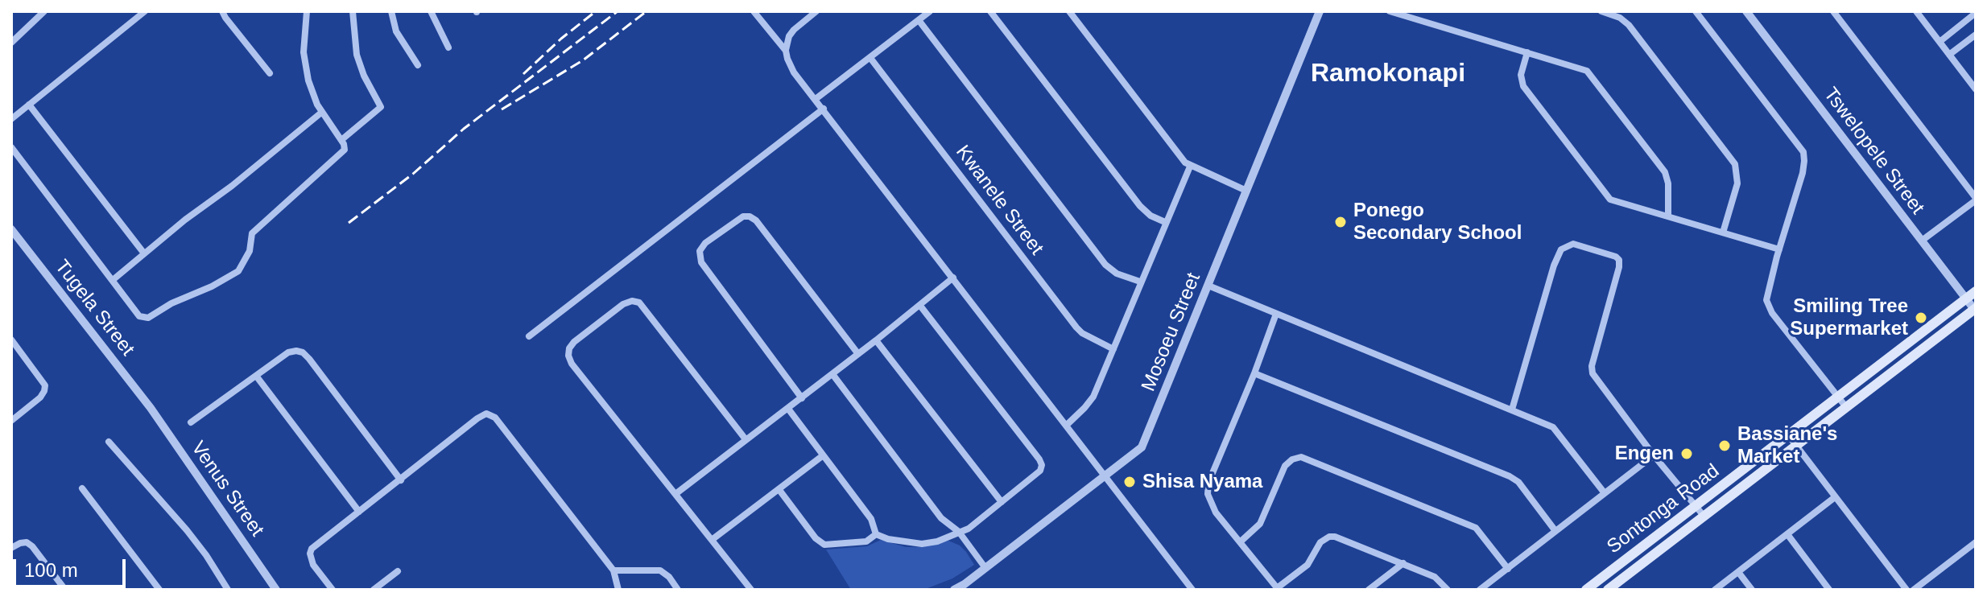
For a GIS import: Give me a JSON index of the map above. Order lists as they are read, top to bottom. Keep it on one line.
{"streets":{"main road":["Sontonga Road"],"street":["Tswelopele Street","Kwanele Street","Tugela Street","Mosoeu Street","Venus Street"]},"crossings":[["Tswelopele Street","Sontonga Road"],["Tugela Street","Venus Street"]],"districts":["Ramokonapi"],"places":["Ponego Secondary School","Smiling Tree Supermarket","Bassiane's Market","Engen","Shisa Nyama"],"scale_bar":"100 m"}
